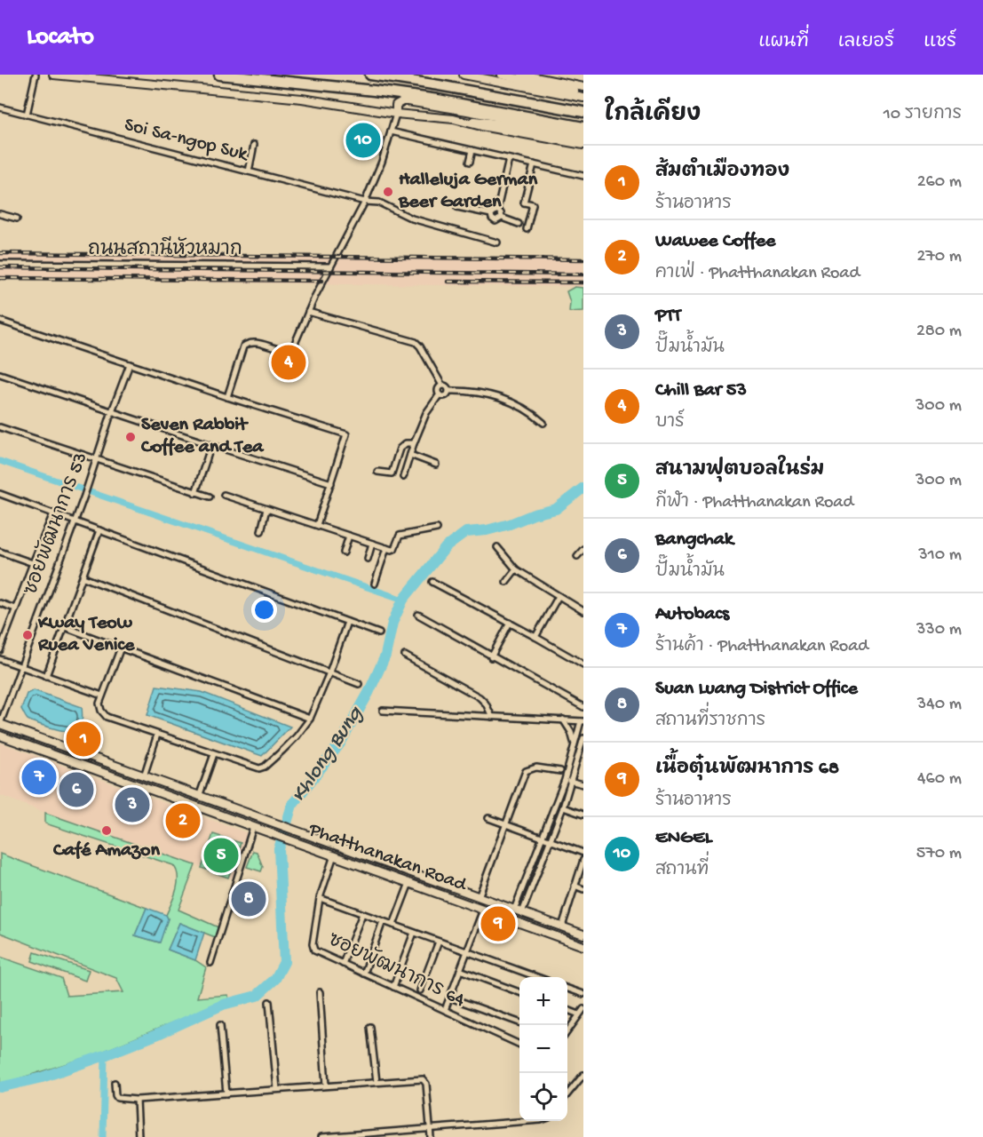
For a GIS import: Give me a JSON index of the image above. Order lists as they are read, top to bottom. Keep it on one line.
{"streets":{"main road":["Phatthanakan Road"],"street":["Soi Sa-ngop Suk","ถนนสถานีหัวหมาก","ซอยพัฒนาการ 53","ซอยพัฒนาการ 64"]},"crossings":[["ซอยพัฒนาการ 53","Phatthanakan Road"],["Phatthanakan Road","ซอยพัฒนาการ 64"]],"water":["Khlong Bung"],"places":["Halleluja German Beer Garden","Seven Rabbit Coffee and Tea","Kway Teow Ruea Venice","Café Amazon"],"page":{"header":"Locato","nav":["แผนที่","เลเยอร์","แชร์"],"heading":["ใกล้เคียง","10 รายการ"],"pins":["10","4","1","7","6","3","2","5","8","9"],"list":[{"mark":"1","name":"ส้มตำเมืองทอง","note":"ร้านอาหาร","value":"260 m"},{"mark":"2","name":"Wawee Coffee","note":"คาเฟ่ · Phatthanakan Road","value":"270 m"},{"mark":"3","name":"PTT","note":"ปั๊มน้ำมัน","value":"280 m"},{"mark":"4","name":"Chill Bar 53","note":"บาร์","value":"300 m"},{"mark":"5","name":"สนามฟุตบอลในร่ม","note":"กีฬา · Phatthanakan Road","value":"300 m"},{"mark":"6","name":"Bangchak","note":"ปั๊มน้ำมัน","value":"310 m"},{"mark":"7","name":"Autobacs","note":"ร้านค้า · Phatthanakan Road","value":"330 m"},{"mark":"8","name":"Suan Luang District Office","note":"สถานที่ราชการ","value":"340 m"},{"mark":"9","name":"เนื้อตุ๋นพัฒนาการ 68","note":"ร้านอาหาร","value":"460 m"},{"mark":"10","name":"ENGEL","note":"สถานที่","value":"570 m"}],"map_buttons":["+","−"]}}
